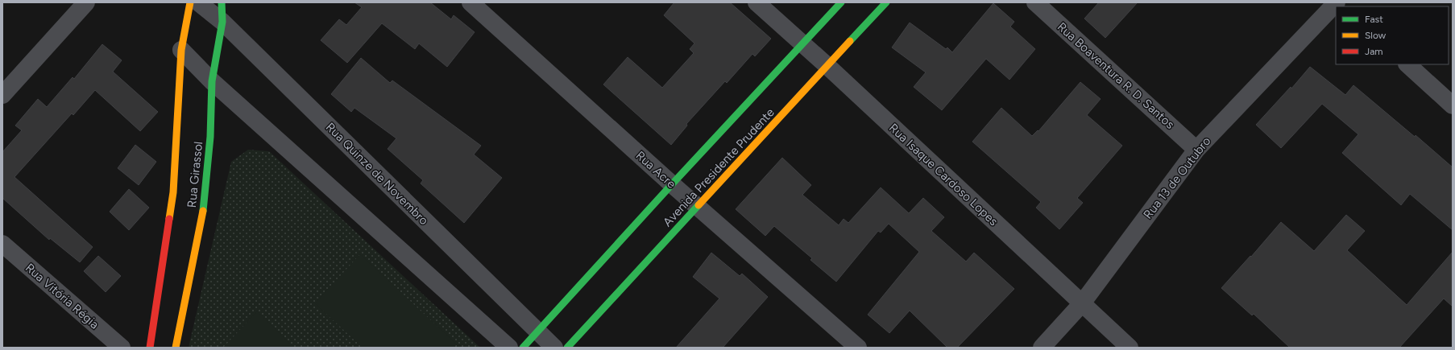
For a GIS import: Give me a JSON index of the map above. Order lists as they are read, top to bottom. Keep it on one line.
{"streets":{"street":["Rua Boaventura R. D. Santos","Avenida Presidente Prudente","Rua Acre","Rua Quinze de Novembro","Rua Girassol","Rua Isaque Cardoso Lopes","Rua 13 de Outubro","Rua Vitória Régia"]},"crossings":[["Rua Boaventura R. D. Santos","Rua 13 de Outubro"],["Avenida Presidente Prudente","Rua Acre"],["Avenida Presidente Prudente","Rua Quinze de Novembro"],["Avenida Presidente Prudente","Rua Isaque Cardoso Lopes"],["Rua Quinze de Novembro","Rua Girassol"],["Rua Isaque Cardoso Lopes","Rua 13 de Outubro"]],"legend":["Fast","Slow","Jam"]}
